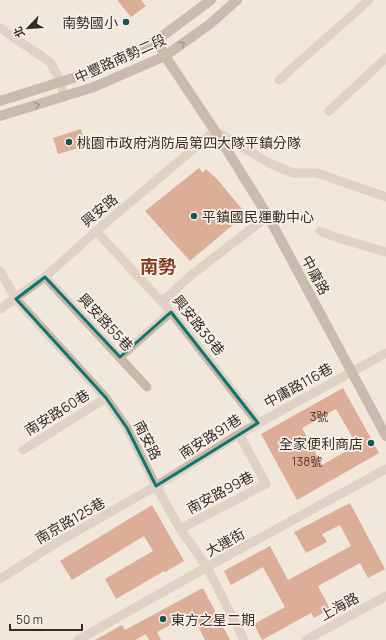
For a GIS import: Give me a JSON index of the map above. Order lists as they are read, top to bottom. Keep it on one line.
{"streets":{"main road":["中豐路南勢二段","中庸路"],"street":["興安路","興安路55巷","興安路39巷","中庸路116巷","南安路60巷","南安路91巷","南安路","南安路99巷","南京路125巷","大連街","上海路"]},"crossings":[["中豐路南勢二段","中庸路"],["興安路","中庸路"],["興安路","興安路55巷"],["興安路","興安路39巷"],["興安路","南安路"],["中庸路","中庸路116巷"],["興安路39巷","中庸路116巷"],["興安路39巷","南安路91巷"],["中庸路116巷","南安路91巷"],["南安路60巷","南安路"],["南安路91巷","南安路"],["南安路91巷","南安路99巷"],["南安路91巷","南京路125巷"],["南安路","南安路99巷"],["南安路","南京路125巷"],["南安路","大連街"]],"districts":["南勢"],"places":["南勢國小","桃園市政府消防局第四大隊平鎮分隊","平鎮國民運動中心","全家便利商店","東方之星二期"],"house_numbers":["3號","138號"],"scale_bar":"50 m","north":"bottom left"}
